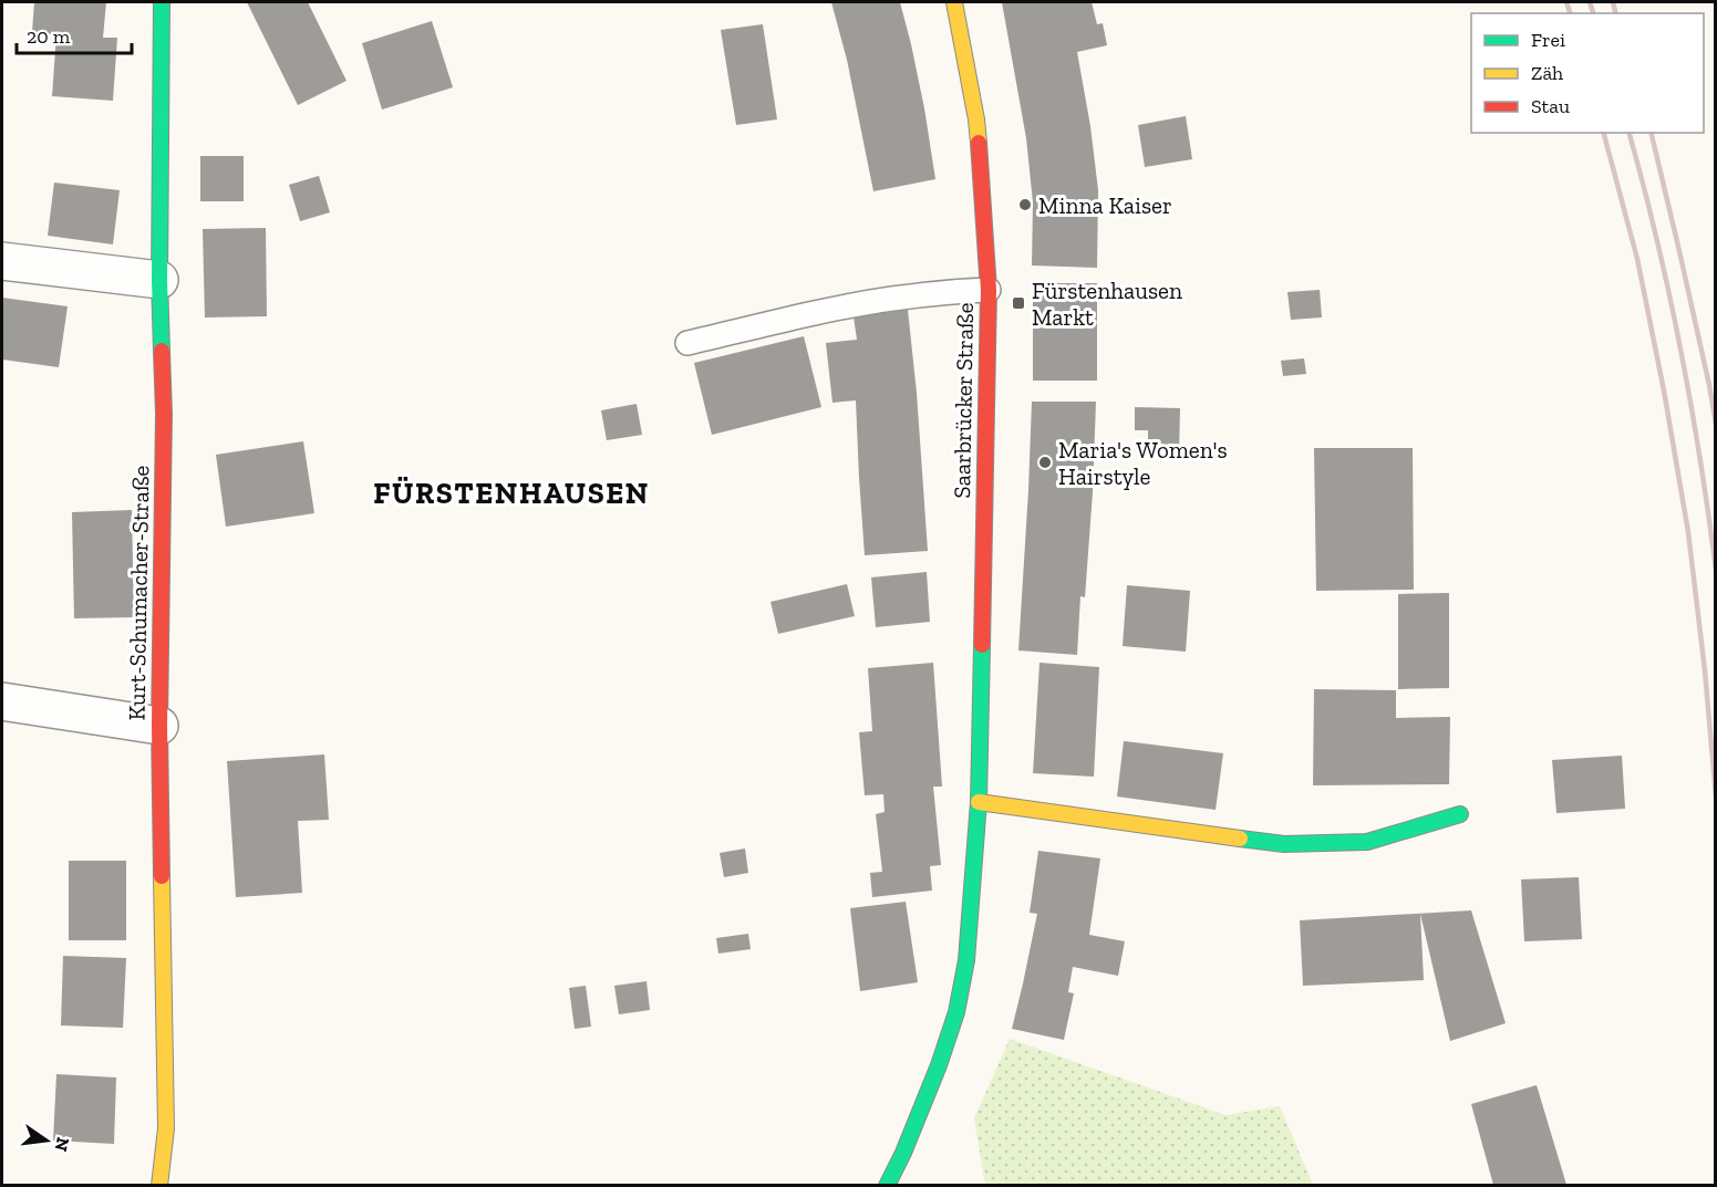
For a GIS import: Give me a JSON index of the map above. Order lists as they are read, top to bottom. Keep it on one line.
{"streets":{"street":["Saarbrücker Straße","Kurt-Schumacher-Straße"]},"districts":["FÜRSTENHAUSEN"],"places":{"other":["Minna Kaiser","Maria's Women's Hairstyle"],"transit":["Fürstenhausen Markt"]},"legend":["Frei","Zäh","Stau"],"scale_bar":"20 m","north":"right"}
